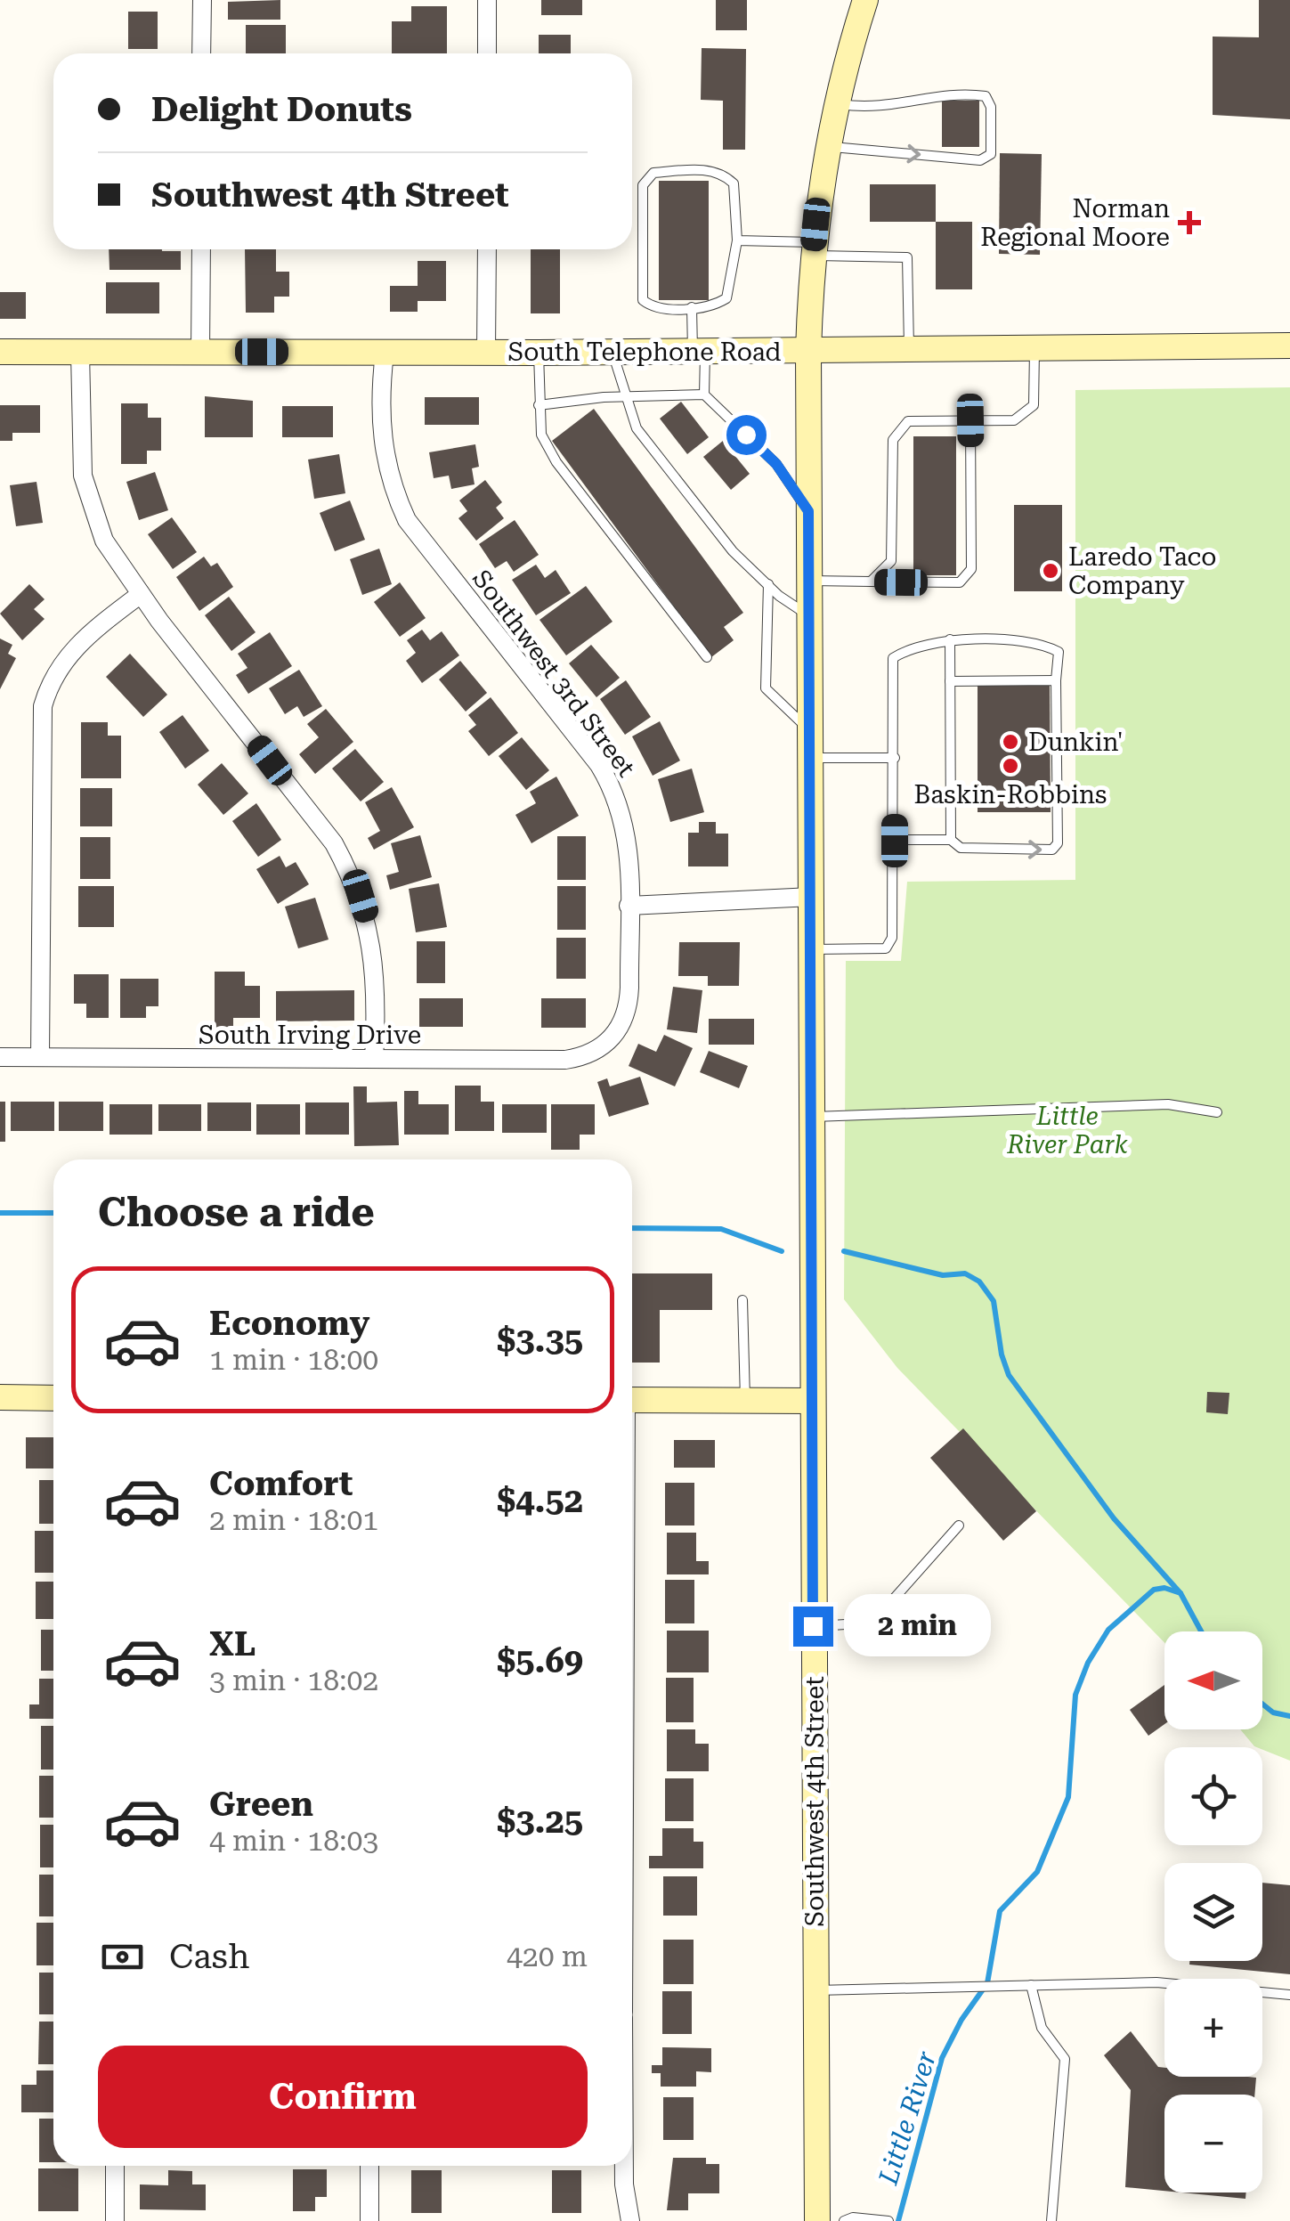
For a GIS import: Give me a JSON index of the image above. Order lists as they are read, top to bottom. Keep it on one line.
{"streets":{"main road":["South Telephone Road","Southwest 4th Street"],"street":["Southwest 3rd Street","South Irving Drive"]},"crossings":[["South Telephone Road","Southwest 3rd Street"],["South Telephone Road","Southwest 4th Street"],["Southwest 3rd Street","South Irving Drive"]],"water":["Little River"],"parks":["Little River Park"],"places":{"health":["Norman Regional Moore"],"other":["Laredo Taco Company","Dunkin'","Baskin-Robbins"]},"north":"left","page":{"banner":["Delight Donuts","Southwest 4th Street"],"heading":"Choose a ride","list":[{"name":"Economy","note":"1 min · 18:00","value":"$3.35"},{"name":"Comfort","note":"2 min · 18:01","value":"$4.52"},{"name":"XL","note":"3 min · 18:02","value":"$5.69"},{"name":"Green","note":"4 min · 18:03","value":"$3.25"}],"bubble":"2 min","map_buttons":["+","−"],"pay":["Cash","420 m"],"buttons":"Confirm"}}
